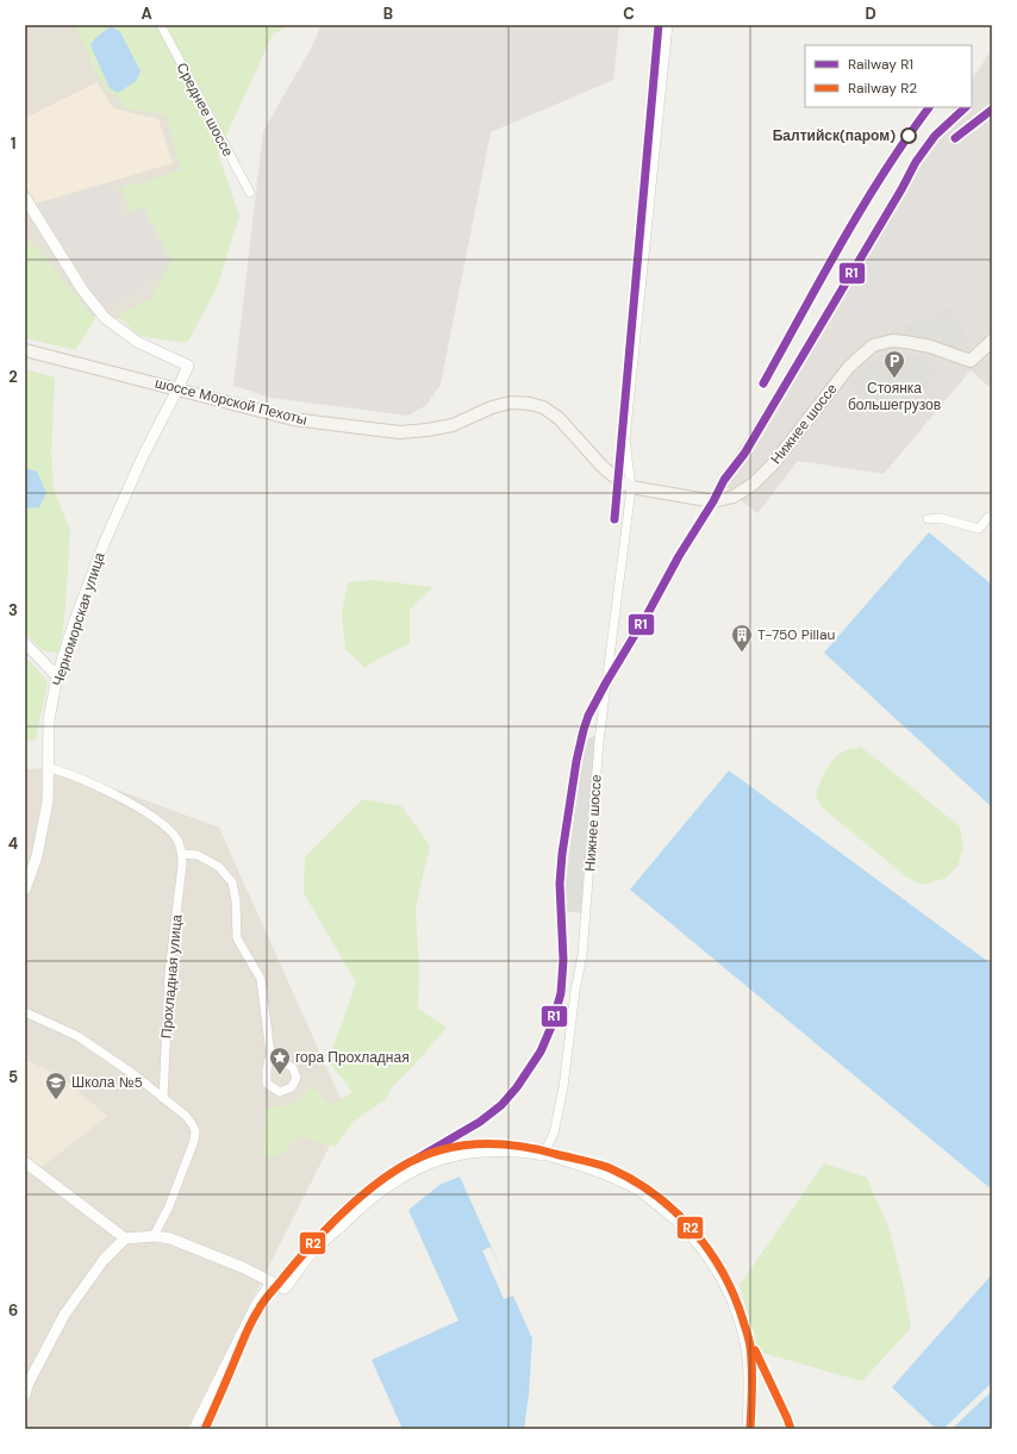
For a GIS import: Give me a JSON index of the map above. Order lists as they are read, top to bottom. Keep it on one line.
{"streets":{"main road":["шоссе Морской Пехоты","Нижнее шоссе"],"street":["Среднее шоссе","Черноморская улица","Прохладная улица"]},"crossings":[["шоссе Морской Пехоты","Нижнее шоссе"],["шоссе Морской Пехоты","Черноморская улица"]],"places":{"other":["Балтийск(паром)"],"parking":["Стоянка большегрузов"],"building":["T-750 Pillau"],"place":["гора Прохладная"],"school or university":["Школа №5"]},"lines":["rail line R1","rail line R2"],"legend":["Railway R1","Railway R2"],"grid":{"columns":["A","B","C","D"],"rows":["1","2","3","4","5","6"]}}
